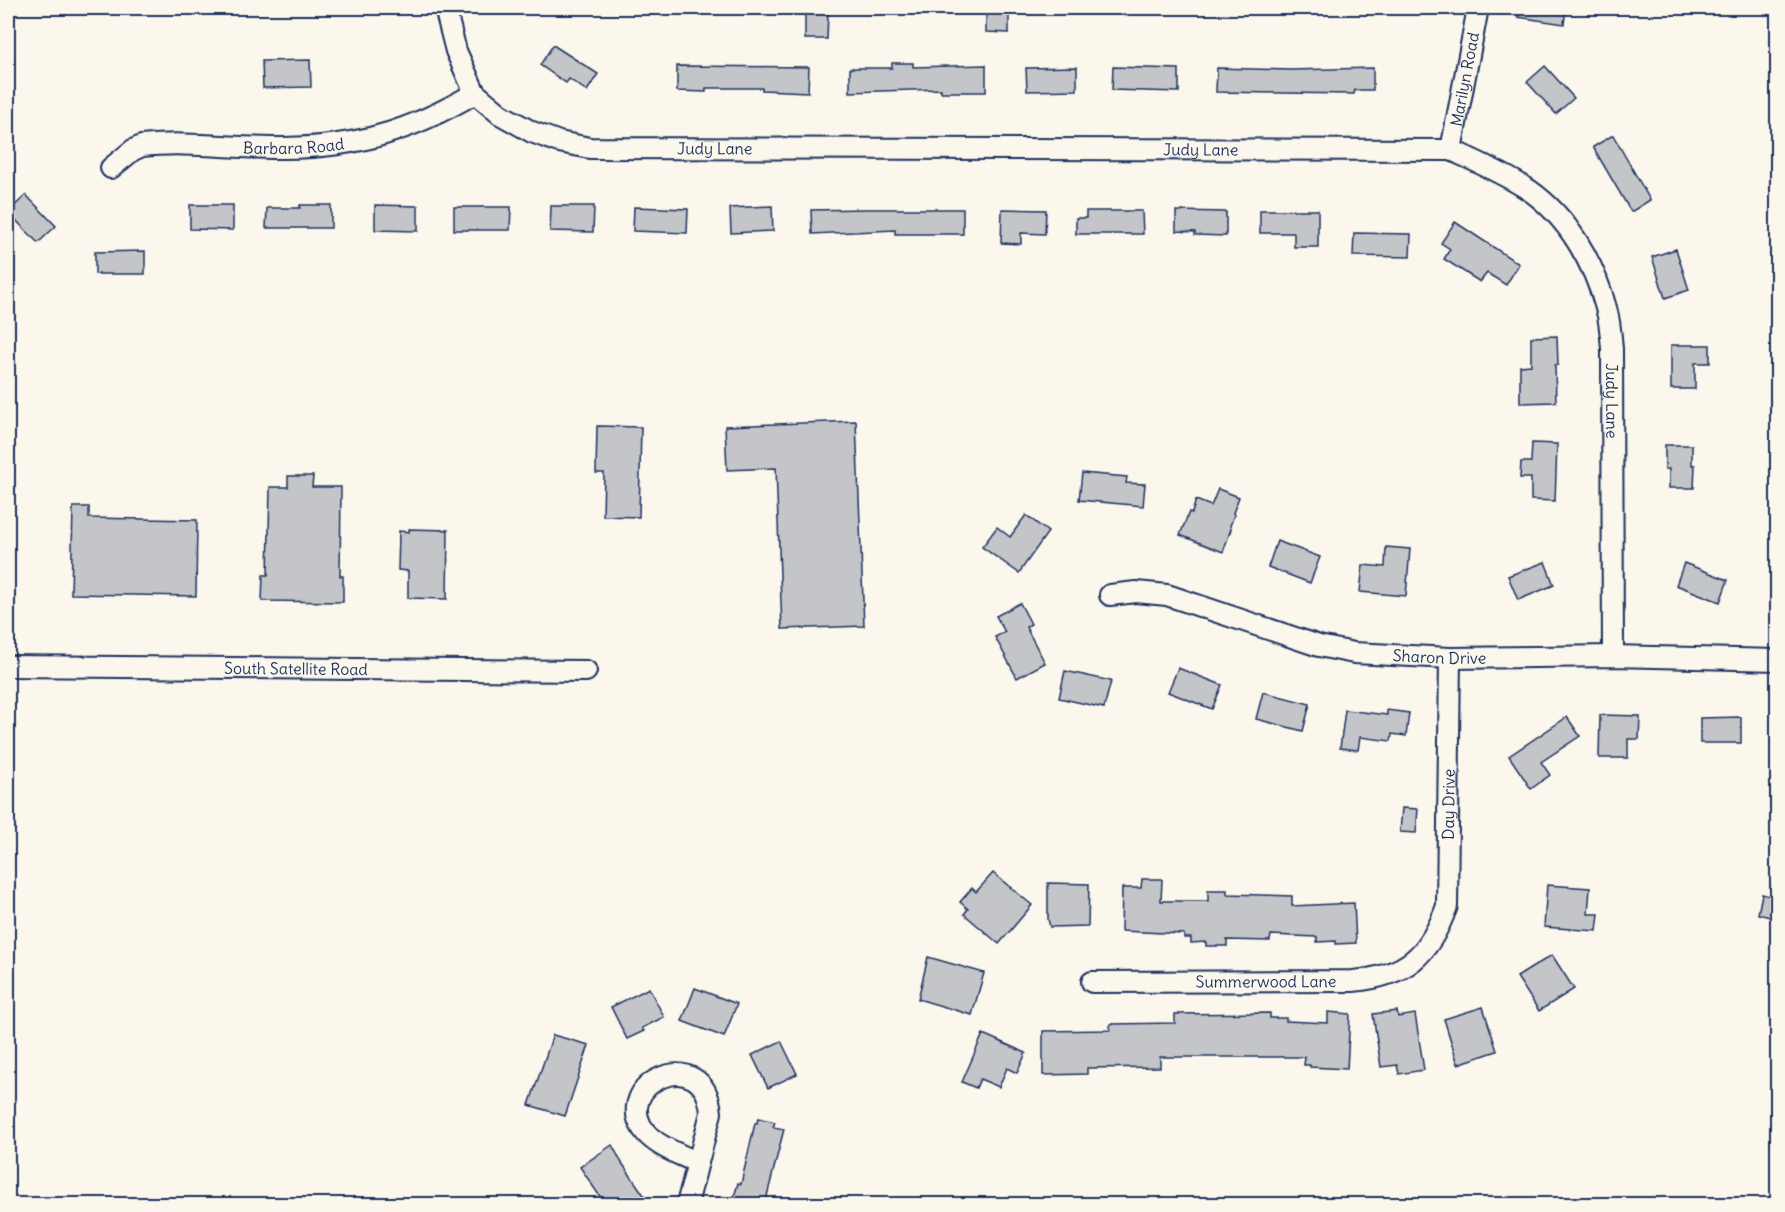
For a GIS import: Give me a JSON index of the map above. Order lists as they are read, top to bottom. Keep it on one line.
{"streets":{"street":["Marilyn Road","Barbara Road","Judy Lane","Sharon Drive","South Satellite Road","Day Drive","Summerwood Lane"]},"crossings":[["Marilyn Road","Judy Lane"],["Barbara Road","Judy Lane"],["Judy Lane","Sharon Drive"],["Sharon Drive","Day Drive"],["Day Drive","Summerwood Lane"]]}
